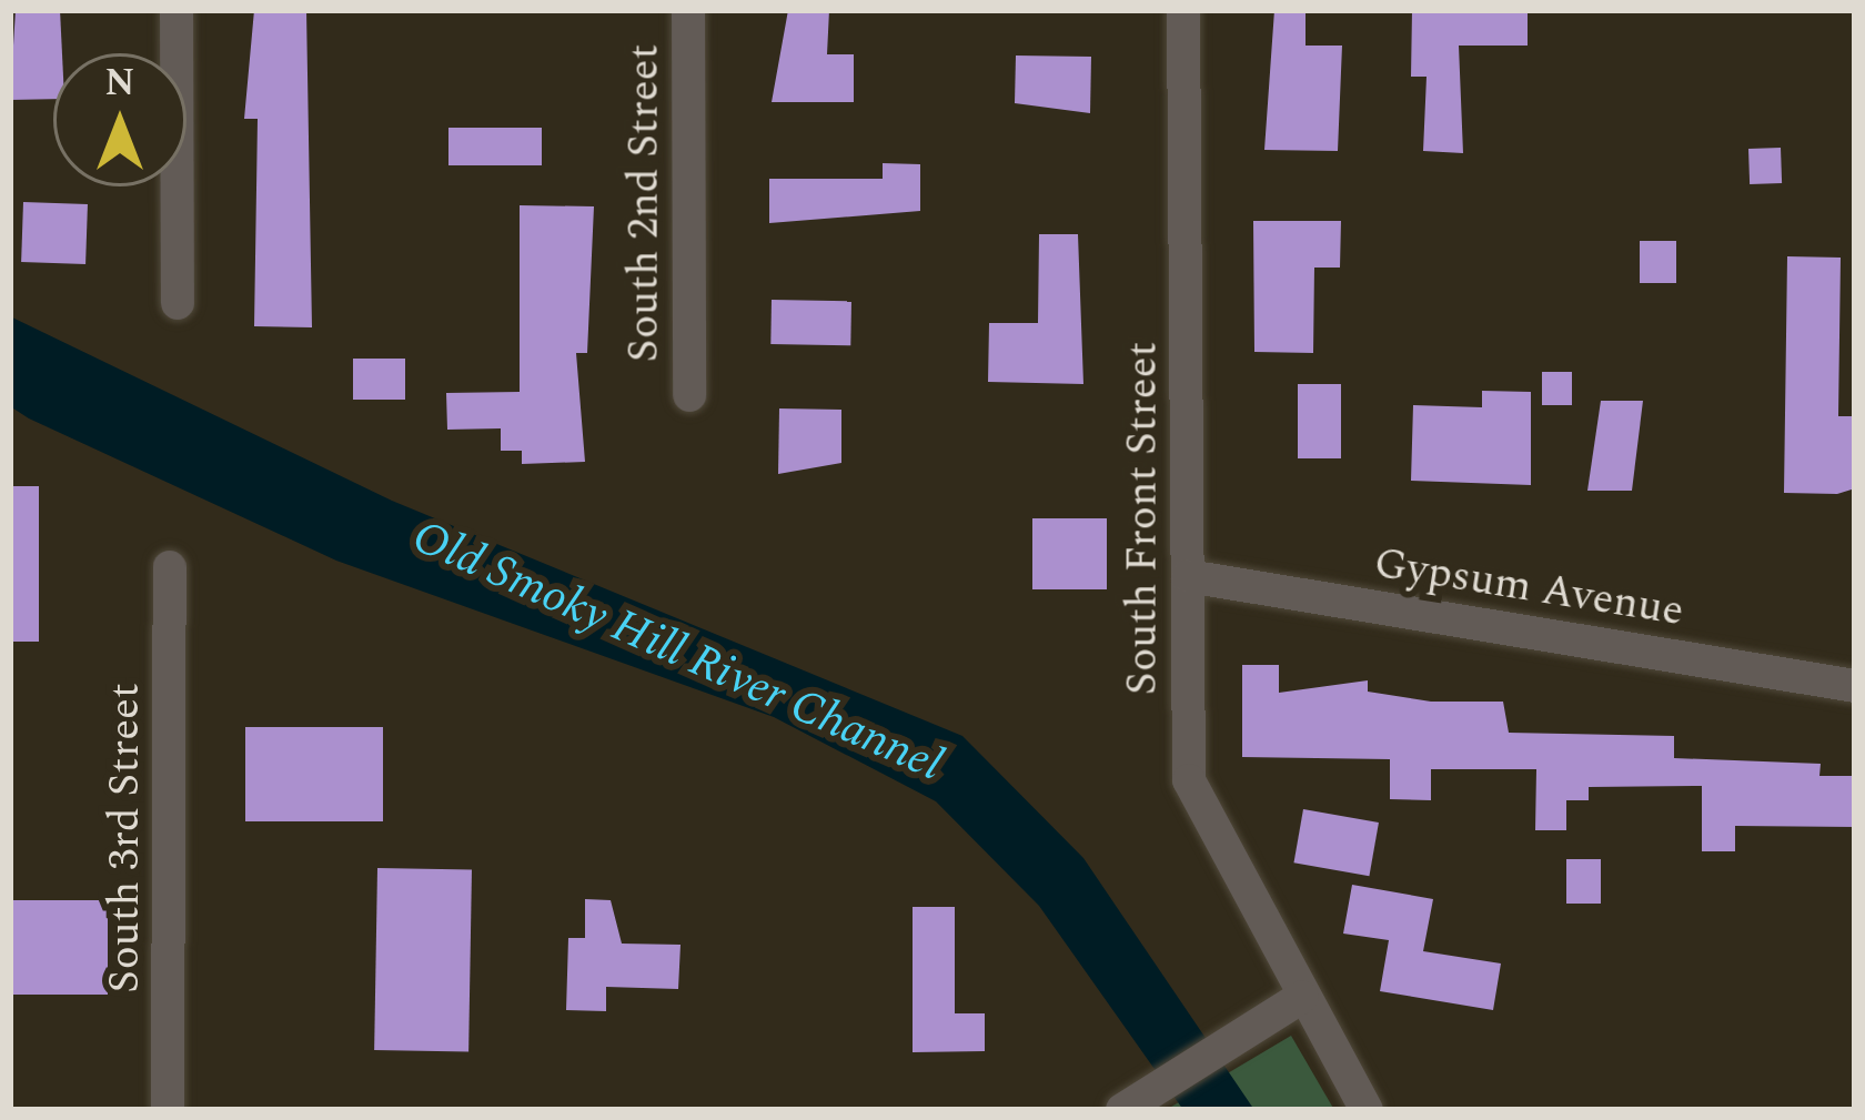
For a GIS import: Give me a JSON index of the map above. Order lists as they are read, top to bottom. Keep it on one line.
{"streets":{"street":["South 2nd Street","South Front Street","Gypsum Avenue","South 3rd Street"]},"crossings":[["South Front Street","Gypsum Avenue"]],"water":["Old Smoky Hill River Channel"],"north":"top"}
